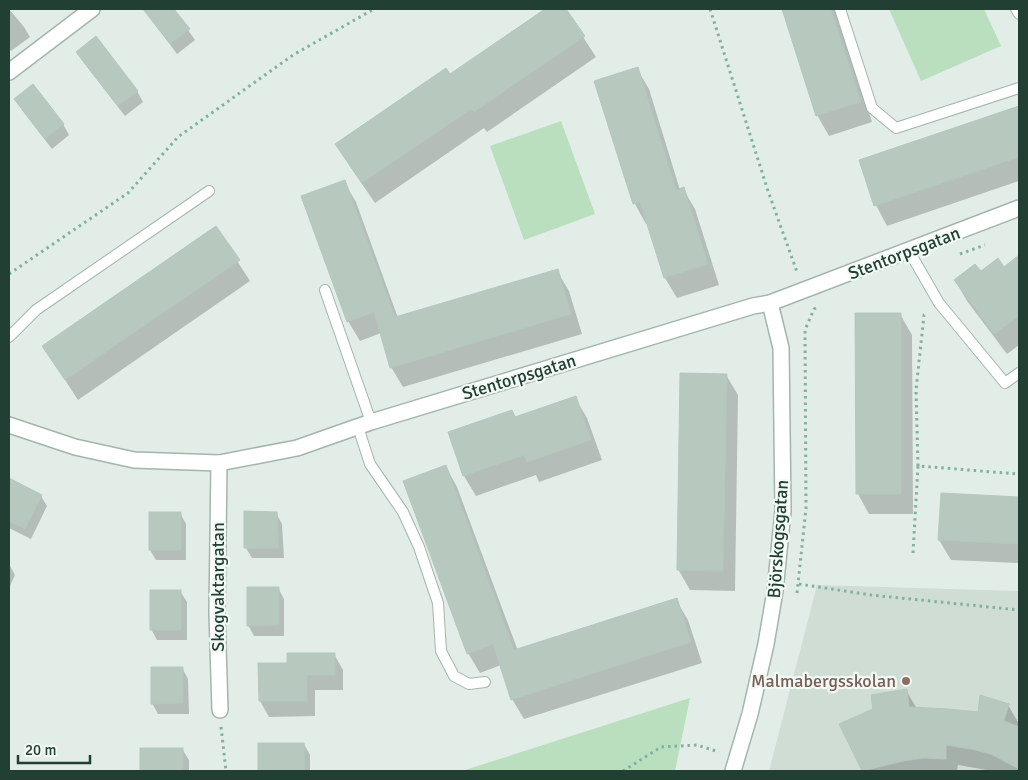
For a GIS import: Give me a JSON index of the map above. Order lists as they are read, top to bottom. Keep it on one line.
{"streets":{"street":["Stentorpsgatan","Björskogsgatan","Skogvaktargatan"]},"crossings":[["Stentorpsgatan","Björskogsgatan"],["Stentorpsgatan","Skogvaktargatan"]],"places":["Malmabergsskolan"],"scale_bar":"20 m"}
